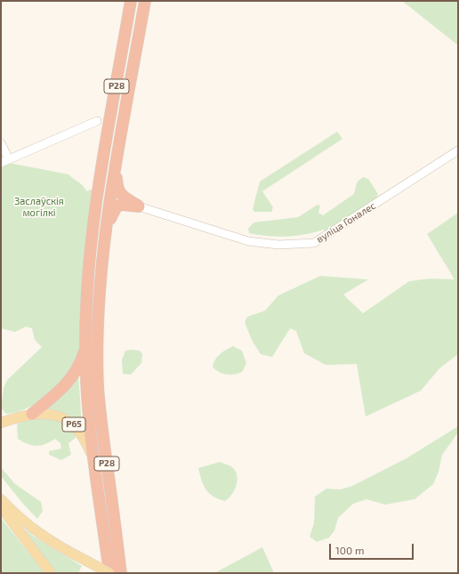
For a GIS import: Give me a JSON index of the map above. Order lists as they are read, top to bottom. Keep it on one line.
{"streets":{"highway":["Р28","Р65"],"street":["вуліца Гоналес"]},"crossings":[["Р28","Р65"]],"parks":["Заслаўскія могілкі"],"scale_bar":"100 m"}
